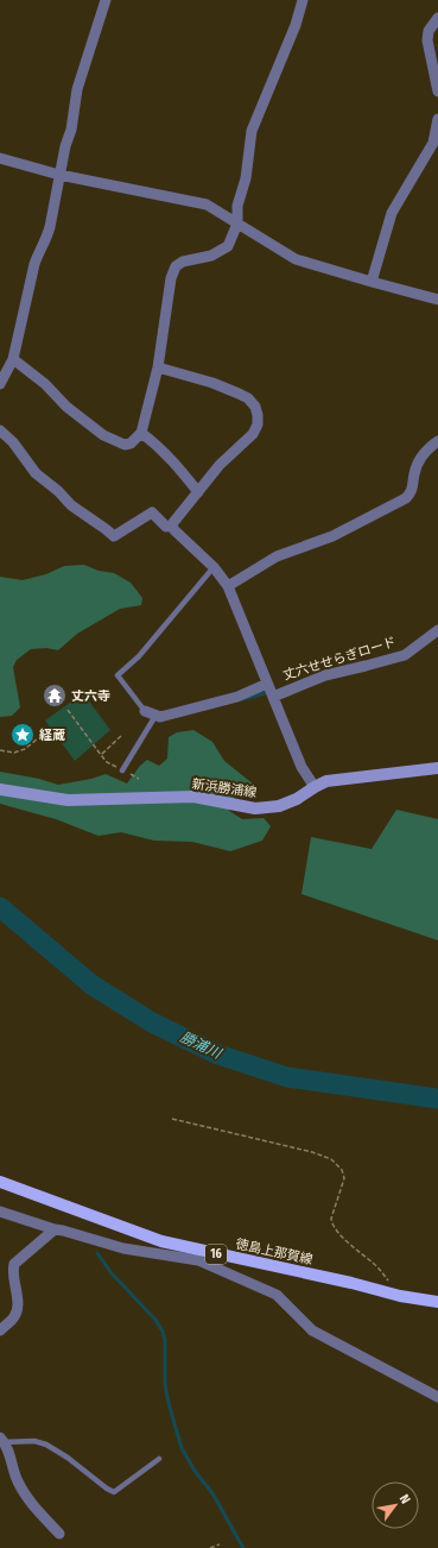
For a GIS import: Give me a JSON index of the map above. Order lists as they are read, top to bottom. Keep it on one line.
{"streets":{"main road":["新浜勝浦線","徳島上那賀線","16"],"street":["丈六せせらぎロード"]},"water":["勝浦川"],"places":{"temple":["丈六寺"],"place":["経蔵"]},"north":"top right"}
